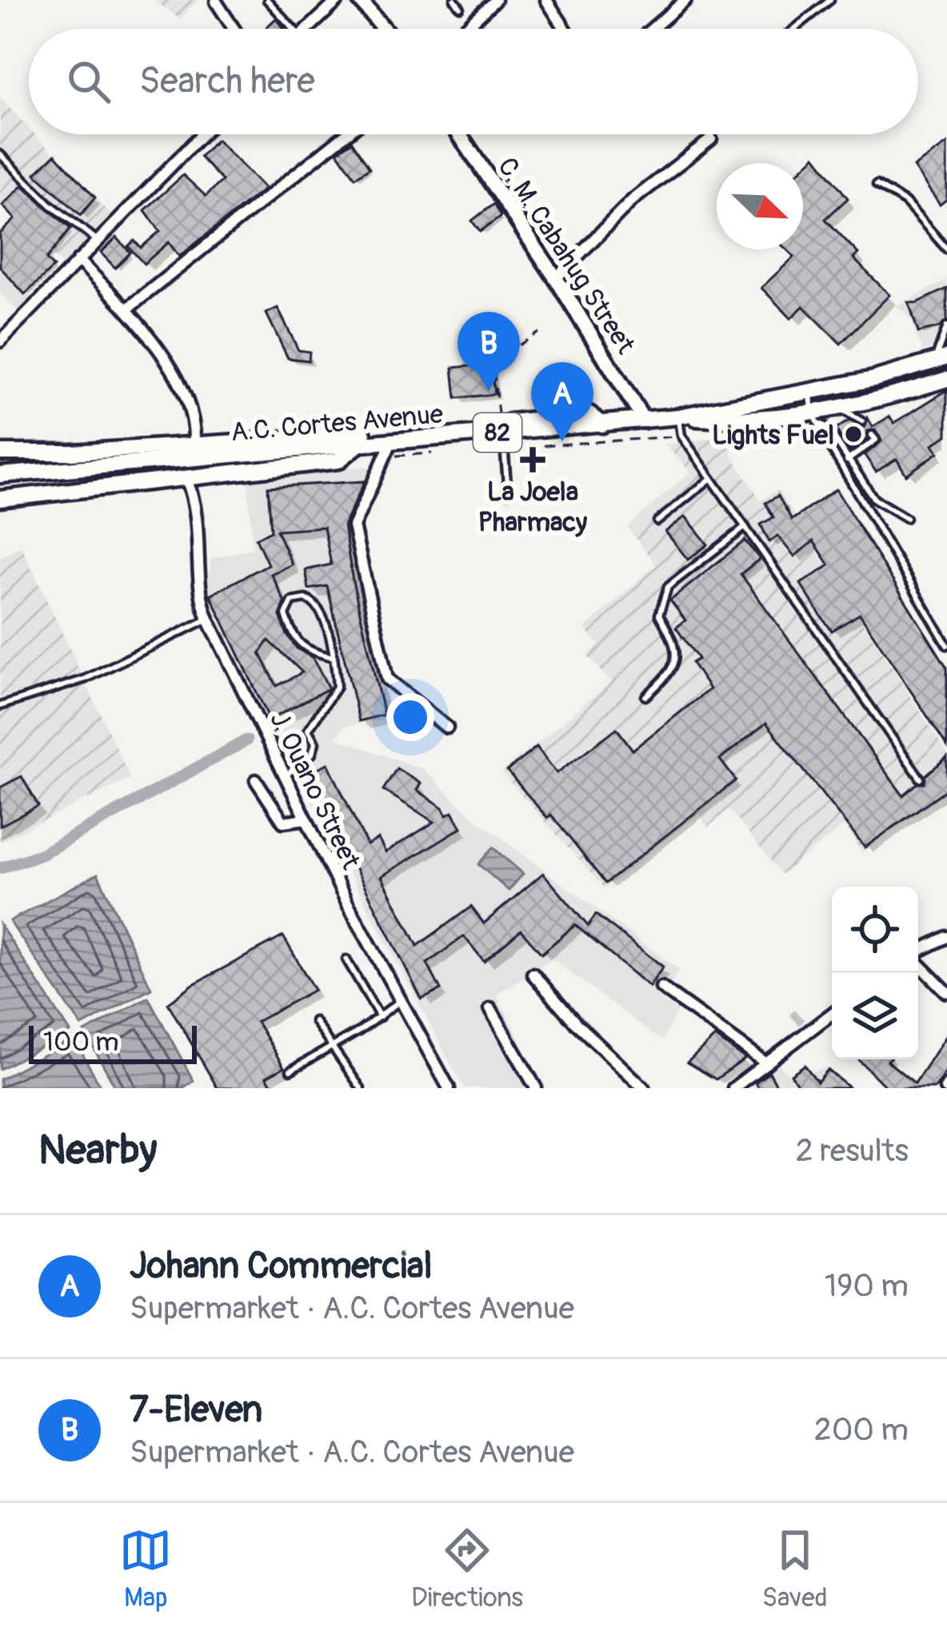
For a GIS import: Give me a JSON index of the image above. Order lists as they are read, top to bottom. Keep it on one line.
{"streets":{"main road":["A.C. Cortes Avenue","82"],"street":["C. M. Cabahug Street","J. Ouano Street"]},"crossings":[["C. M. Cabahug Street","A.C. Cortes Avenue"]],"places":{"other":["Lights Fuel"],"health":["La Joela Pharmacy"]},"scale_bar":"100 m","north":"bottom right","page":{"search":"Search here","pins":["B","A"],"scale":"100 m","heading":["Nearby","2 results"],"list":[{"mark":"A","name":"Johann Commercial","note":"Supermarket · A.C. Cortes Avenue","value":"190 m"},{"mark":"B","name":"7-Eleven","note":"Supermarket · A.C. Cortes Avenue","value":"200 m"}],"nav":["Map","Directions","Saved"]}}
